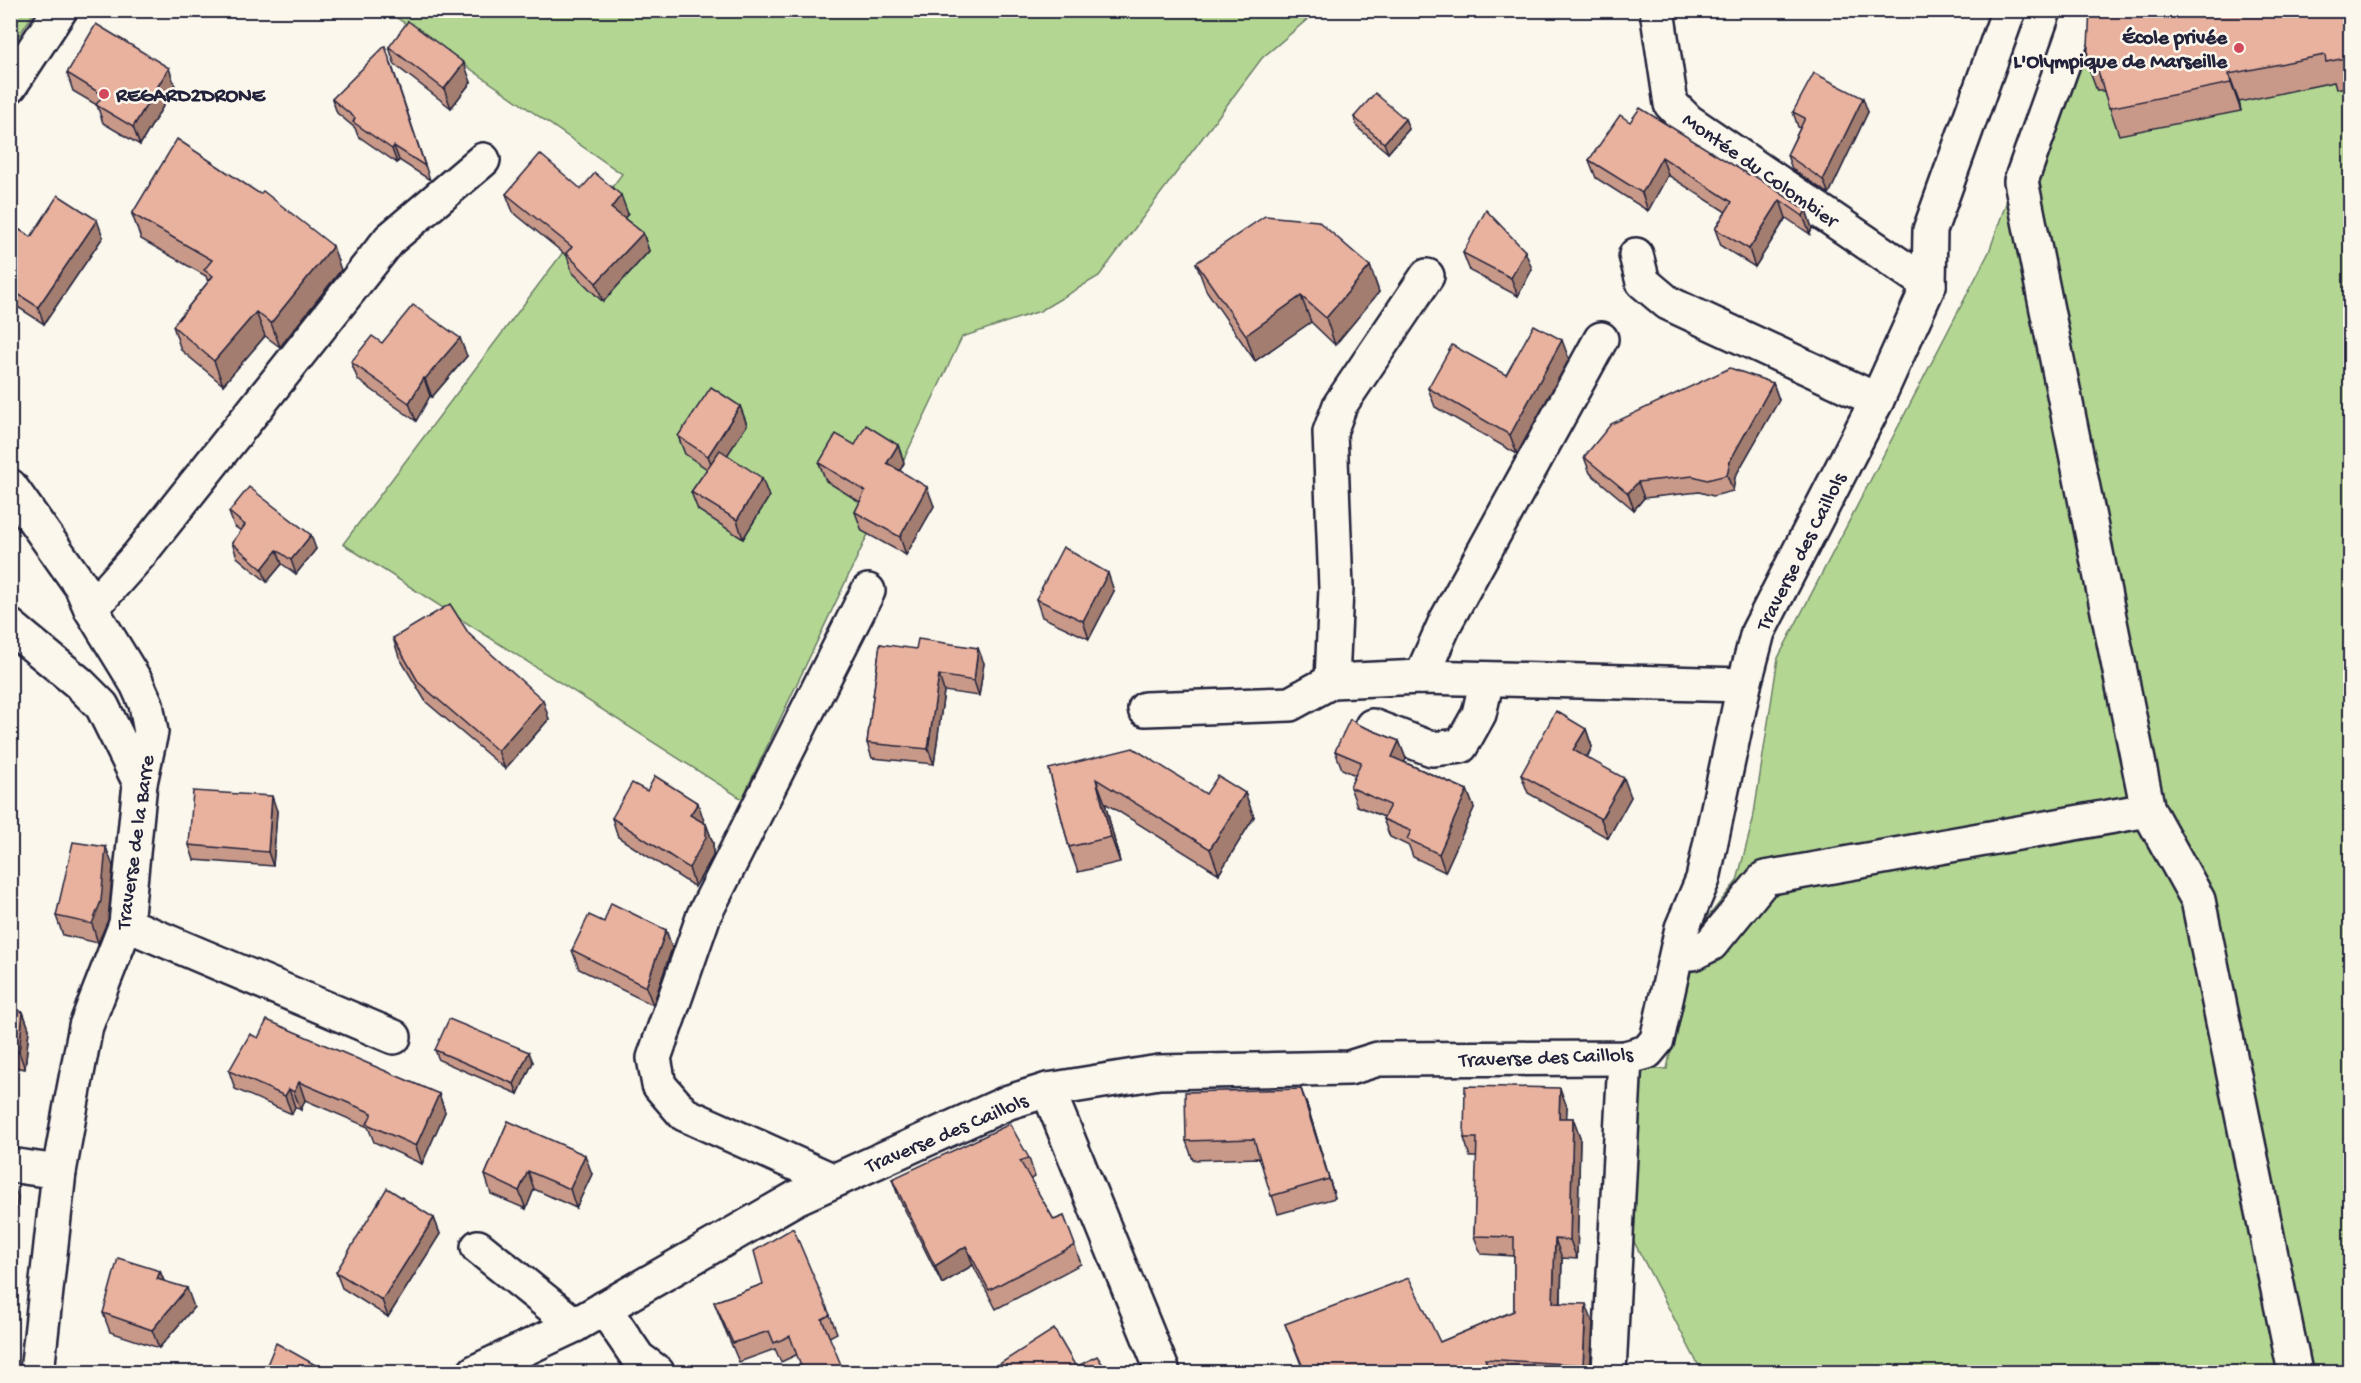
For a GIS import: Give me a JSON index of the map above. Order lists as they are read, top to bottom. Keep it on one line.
{"streets":{"street":["Montée du Colombier","Traverse des Caillols","Traverse de la Barre"]},"crossings":[["Montée du Colombier","Traverse des Caillols"]],"places":["École privée L'Olympique de Marseille","REGARD2DRONE"]}
